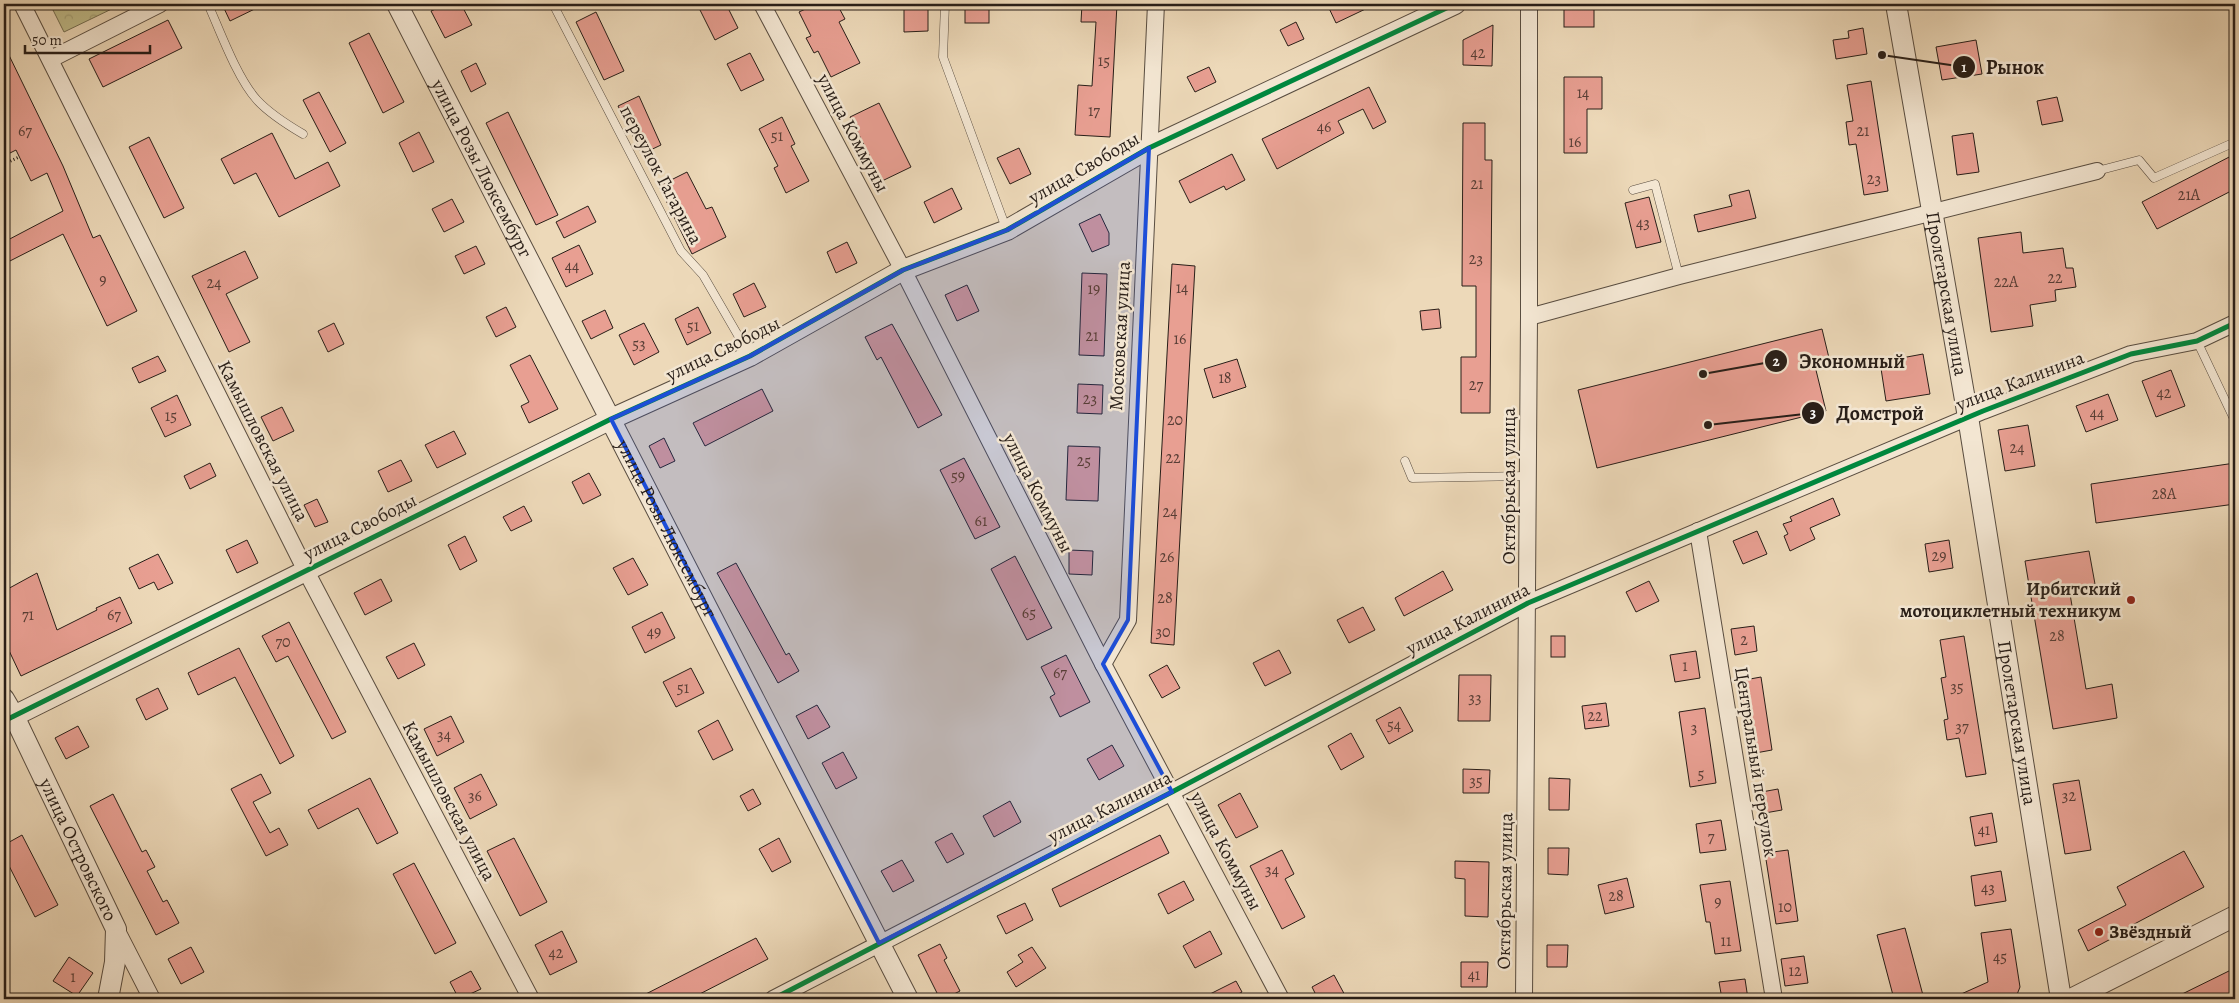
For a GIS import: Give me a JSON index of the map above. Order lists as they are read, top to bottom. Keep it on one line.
{"streets":{"street":["улица Коммуны","улица Розы Люксембург","улица Свободы","Пролетарская улица","Московская улица","улица Калинина","Камышловская улица","Октябрьская улица","Центральный переулок","улица Островского"],"lane":["переулок Гагарина"]},"crossings":[["улица Коммуны","улица Свободы"],["улица Коммуны","Московская улица"],["улица Коммуны","улица Калинина"],["улица Розы Люксембург","улица Свободы"],["улица Розы Люксембург","улица Калинина"],["улица Свободы","переулок Гагарина"],["улица Свободы","Московская улица"],["улица Свободы","Камышловская улица"],["улица Свободы","улица Островского"],["Пролетарская улица","улица Калинина"],["улица Калинина","Октябрьская улица"],["улица Калинина","Центральный переулок"]],"places":["Рынок","Экономный","Домстрой","Ирбитский мотоциклетный техникум","Звёздный"],"house_numbers":["42","15","14","17","46","67","21","51","16","23","21","21А","43","23","44","22","9","22А","24","14","19","51","21","16","53","18","27","42","23","44","15","20","24","22","25","59","28А","24","61","29","26","28","65","71","67","49","30","28","2","70","1","67","35","51","33","22","54","37","3","34","5","35","36","32","41","7","34","43","28","9","10","11","42","45","12","41","1"],"scale_bar":"50 m"}
